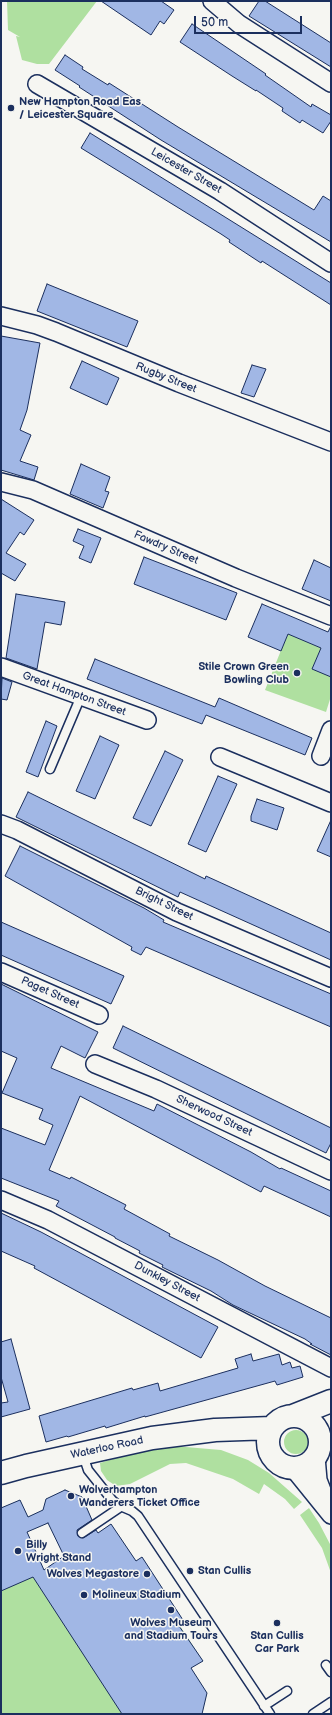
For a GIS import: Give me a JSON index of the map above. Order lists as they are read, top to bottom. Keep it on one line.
{"streets":{"street":["Leicester Street","Rugby Street","Fawdry Street","Great Hampton Street","Bright Street","Paget Street","Sherwood Street","Dunkley Street","Waterloo Road"]},"places":["New Hampton Road Eas / Leicester Square","Stile Crown Green Bowling Club","Wolverhampton Wanderers Ticket Office","Billy Wright Stand","Stan Cullis","Wolves Megastore","Molineux Stadium","Wolves Museum and Stadium Tours","Stan Cullis Car Park"],"scale_bar":"50 m"}
